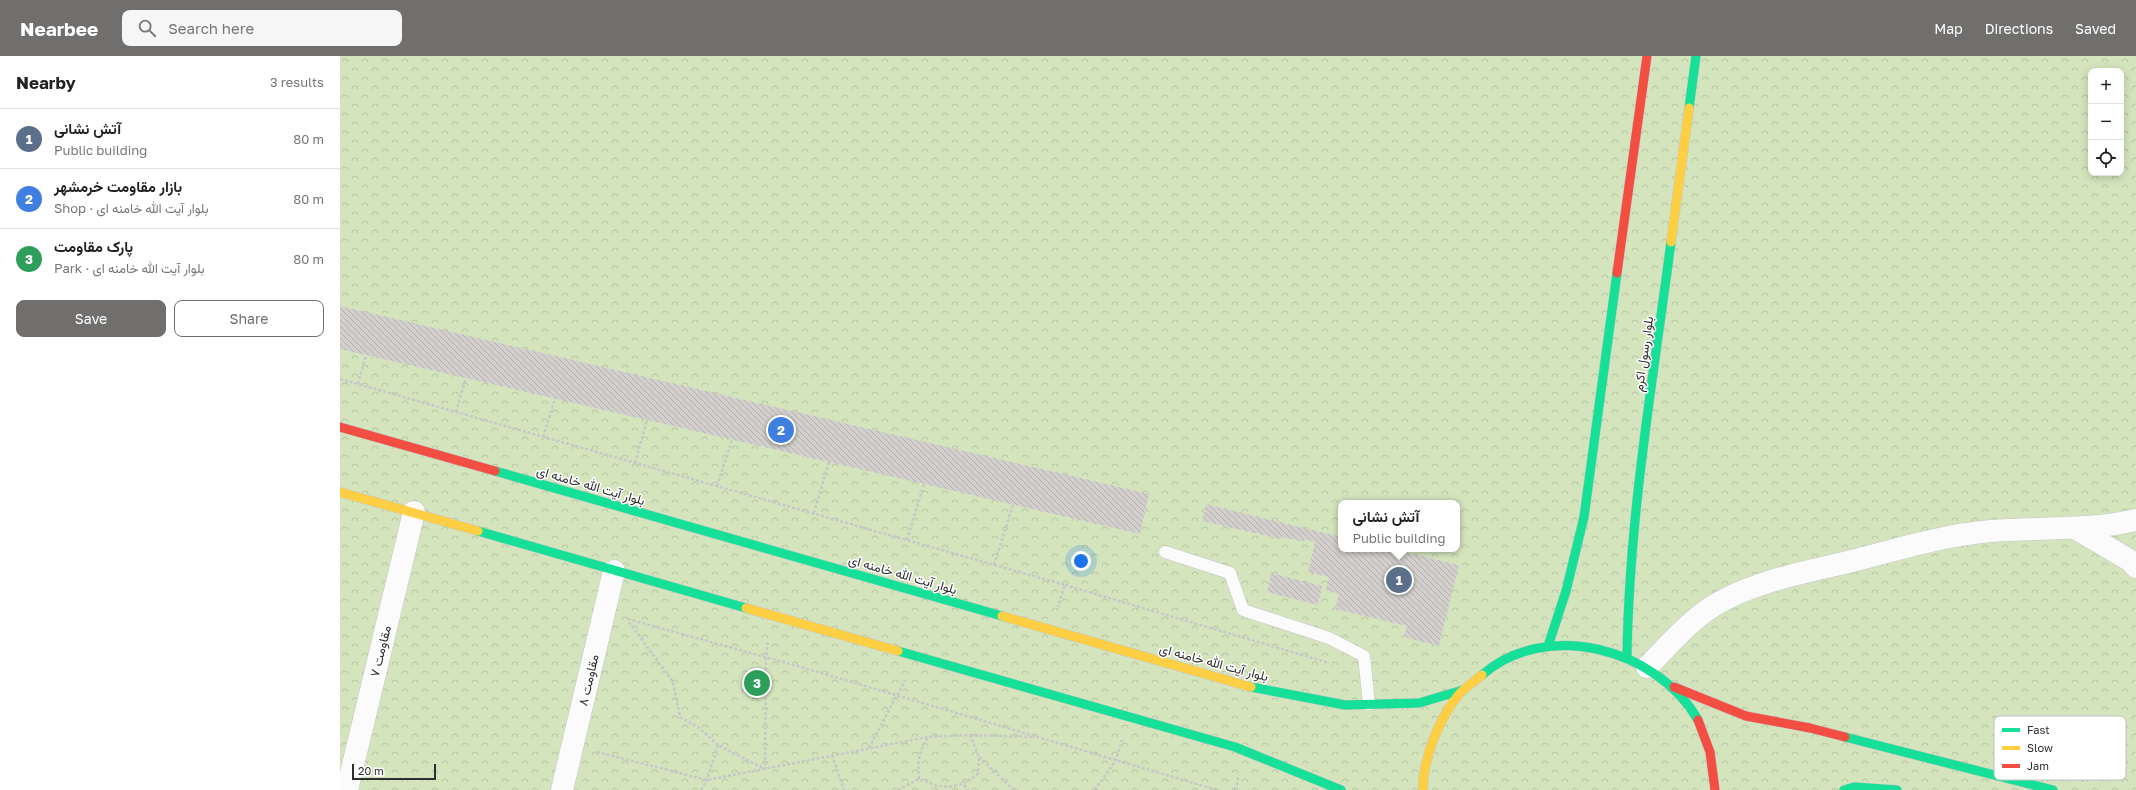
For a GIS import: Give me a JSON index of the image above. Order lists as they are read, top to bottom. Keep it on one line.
{"streets":{"main road":["بلوار رسول اکرم","بلوار آیت الله خامنه ای"],"street":["مقاومت ۷","مقاومت ۸"]},"legend":["Fast","Slow","Jam"],"scale_bar":"20 m","page":{"header":"Nearbee","search":"Search here","nav":["Map","Directions","Saved"],"heading":["Nearby","3 results"],"map_buttons":["+","−"],"list":[{"mark":"1","name":"آتش نشانی","note":"Public building","value":"80 m"},{"mark":"2","name":"بازار مقاومت خرمشهر","note":"Shop · بلوار آیت الله خامنه ای","value":"80 m"},{"mark":"3","name":"پارک مقاومت","note":"Park · بلوار آیت الله خامنه ای","value":"80 m"}],"buttons":["Save","Share"],"pins":["2","1","3"],"popup":["آتش نشانی","Public building"],"scale":"20 m"}}
